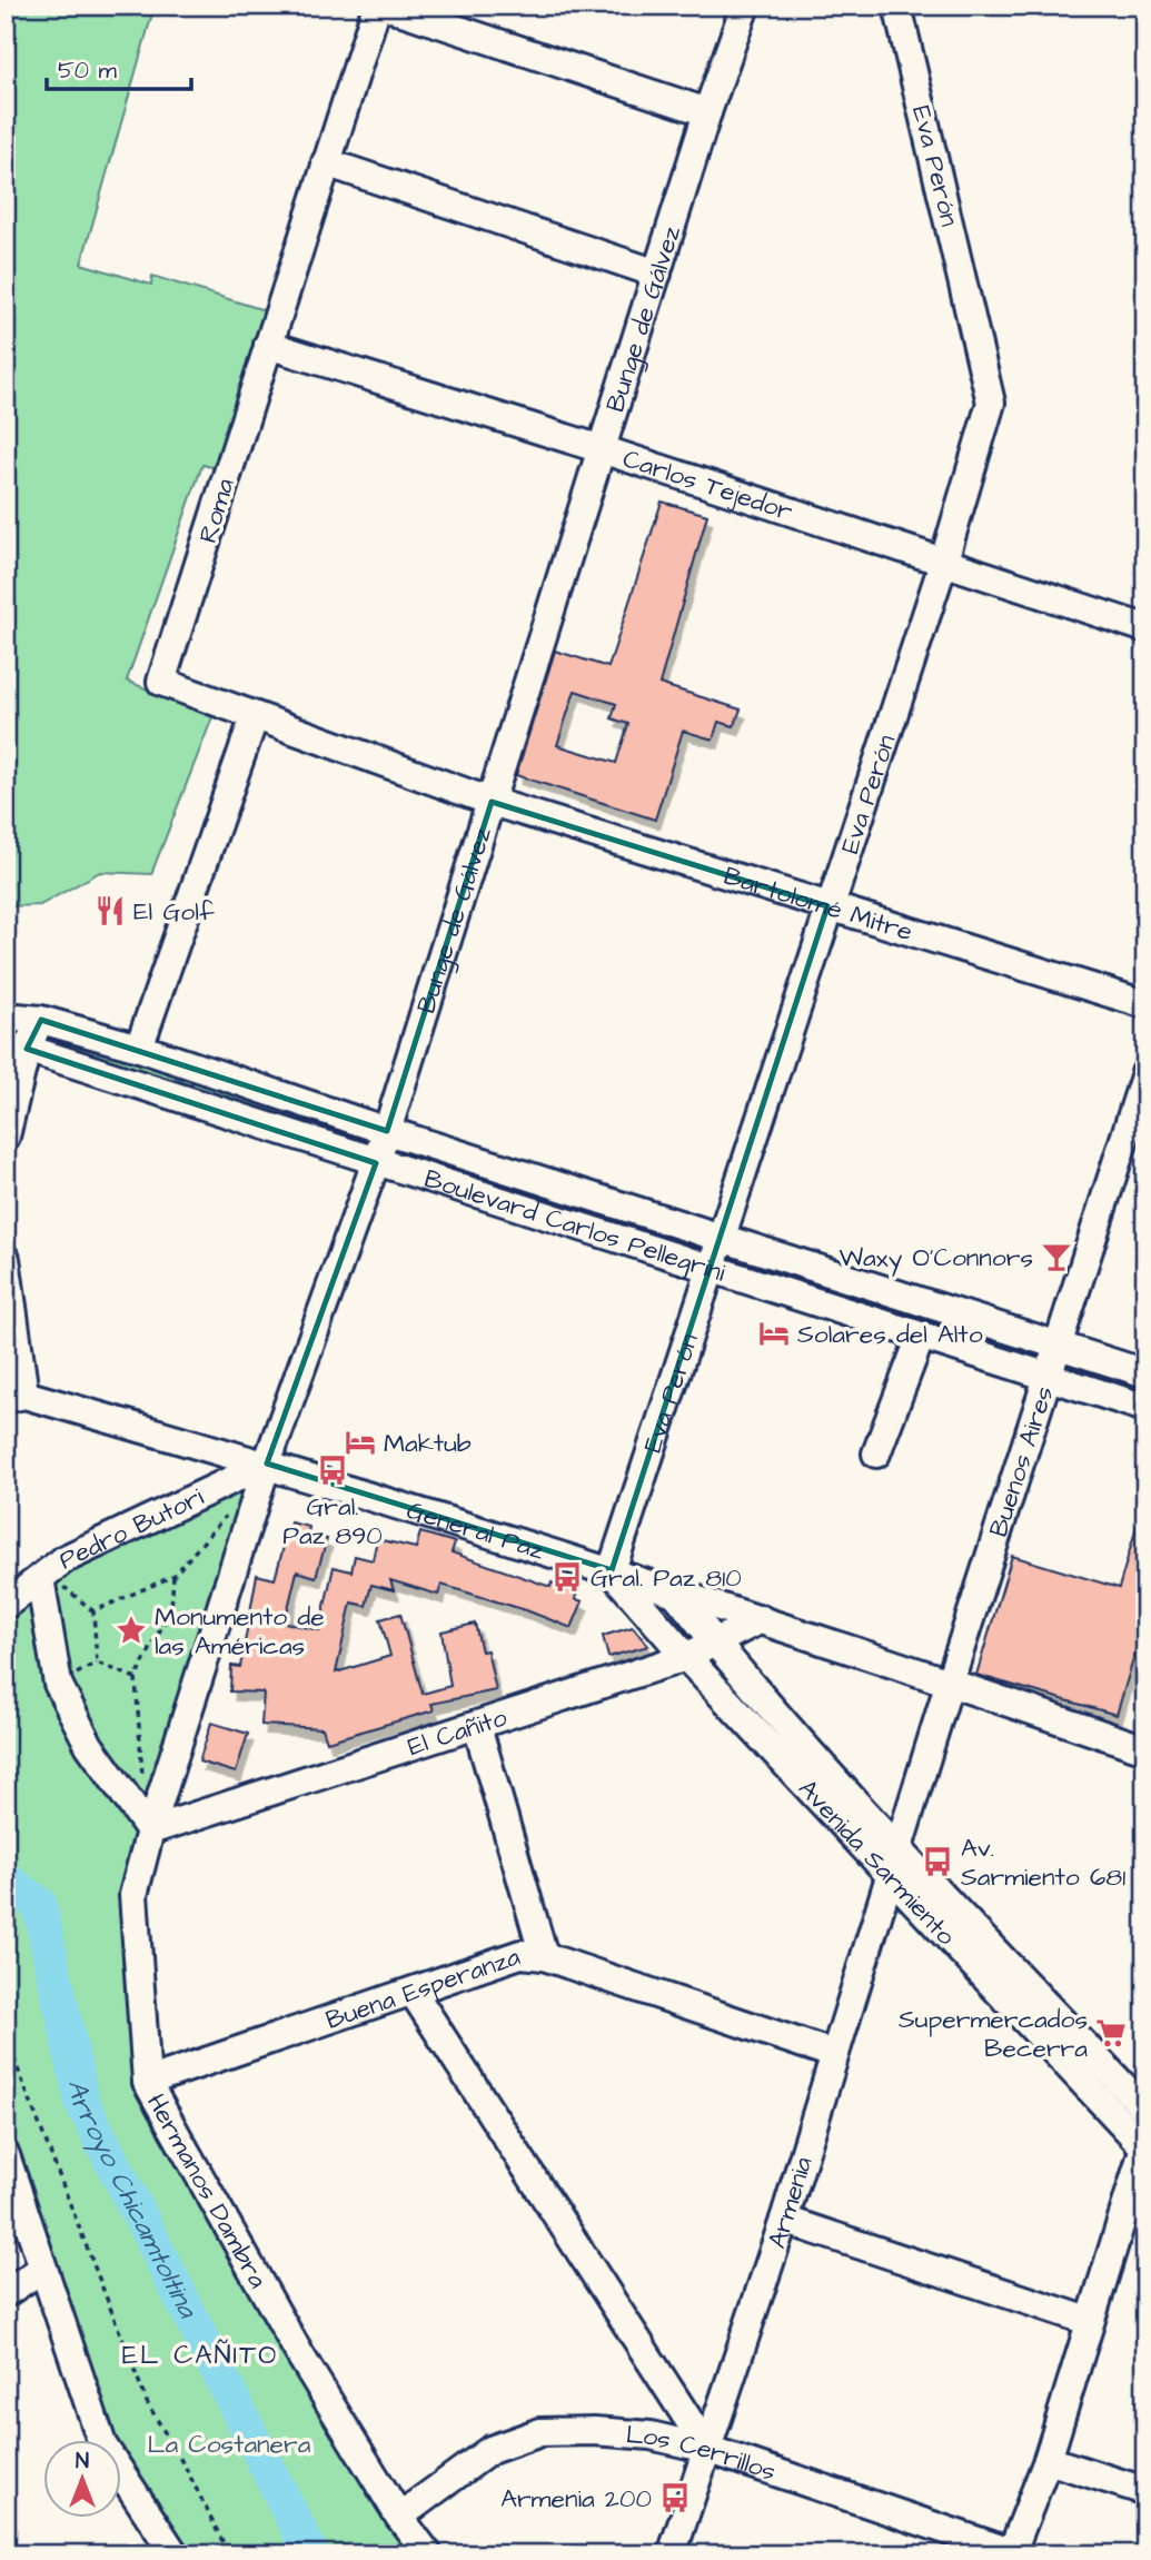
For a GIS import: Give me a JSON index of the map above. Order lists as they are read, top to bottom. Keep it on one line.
{"streets":{"street":["Eva Perón","Bunge de Gálvez","Carlos Tejedor","Roma","Bartolomé Mitre","Boulevard Carlos Pellegrini","Buenos Aires","Pedro Butori","General Paz","El Cañito","Avenida Sarmiento","Buena Esperanza","Hermanos Dambra","Armenia","Los Cerrillos"]},"crossings":[["Eva Perón","Carlos Tejedor"],["Eva Perón","Bartolomé Mitre"],["Eva Perón","Boulevard Carlos Pellegrini"],["Eva Perón","General Paz"],["Eva Perón","Avenida Sarmiento"],["Bunge de Gálvez","Carlos Tejedor"],["Bunge de Gálvez","Roma"],["Bunge de Gálvez","Bartolomé Mitre"],["Bunge de Gálvez","Boulevard Carlos Pellegrini"],["Bunge de Gálvez","Pedro Butori"],["Bunge de Gálvez","General Paz"],["Bunge de Gálvez","El Cañito"],["Bunge de Gálvez","Hermanos Dambra"],["Carlos Tejedor","Roma"],["Roma","Bartolomé Mitre"],["Boulevard Carlos Pellegrini","Buenos Aires"],["Buenos Aires","General Paz"],["Buenos Aires","Avenida Sarmiento"],["Buenos Aires","Armenia"],["Pedro Butori","General Paz"],["General Paz","El Cañito"],["General Paz","Avenida Sarmiento"],["El Cañito","Avenida Sarmiento"],["El Cañito","Hermanos Dambra"],["Avenida Sarmiento","Armenia"],["Buena Esperanza","Hermanos Dambra"],["Buena Esperanza","Armenia"],["Hermanos Dambra","Los Cerrillos"],["Armenia","Los Cerrillos"]],"districts":["EL CAÑITO"],"water":["Arroyo Chicamtoltina"],"parks":["La Costanera"],"places":{"restaurant":["El Golf"],"bar":["Waxy O'Connors"],"hotel":["Solares del Alto","Maktub"],"bus stop":["Gral. Paz 890","Gral. Paz 810","Av. Sarmiento 681","Armenia 200"],"place":["Monumento de las Américas"],"supermarket":["Supermercados Becerra"]},"scale_bar":"50 m","north":"top"}
